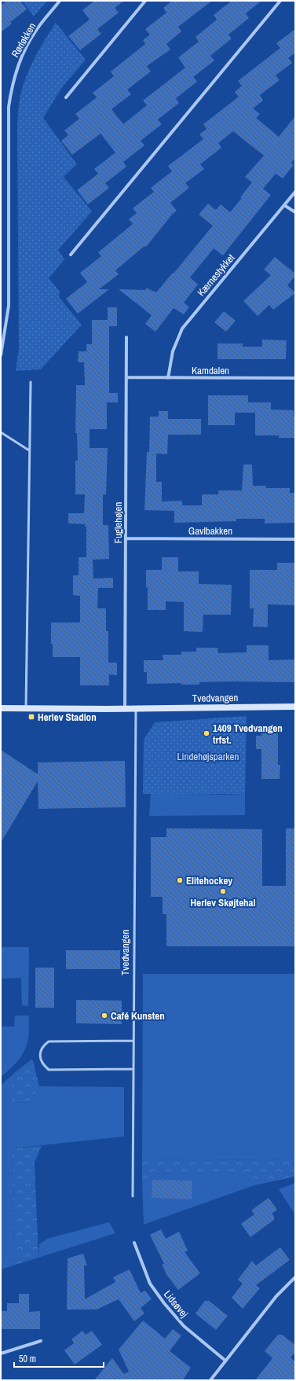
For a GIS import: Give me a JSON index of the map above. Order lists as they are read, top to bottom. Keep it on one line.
{"streets":{"street":["Rørløkken","Kærnestykket","Kamdalen","Fuglehøjen","Gavlbakken","Tvedvangen","Lidsøvej"]},"crossings":[["Kærnestykket","Kamdalen"],["Kamdalen","Fuglehøjen"],["Fuglehøjen","Gavlbakken"],["Fuglehøjen","Tvedvangen"]],"parks":["Lindehøjsparken"],"places":{"transit":["Herlev Stadion"],"other":["1409 Tvedvangen trfst.","Elitehockey","Herlev Skøjtehal","Café Kunsten"]},"scale_bar":"50 m"}
